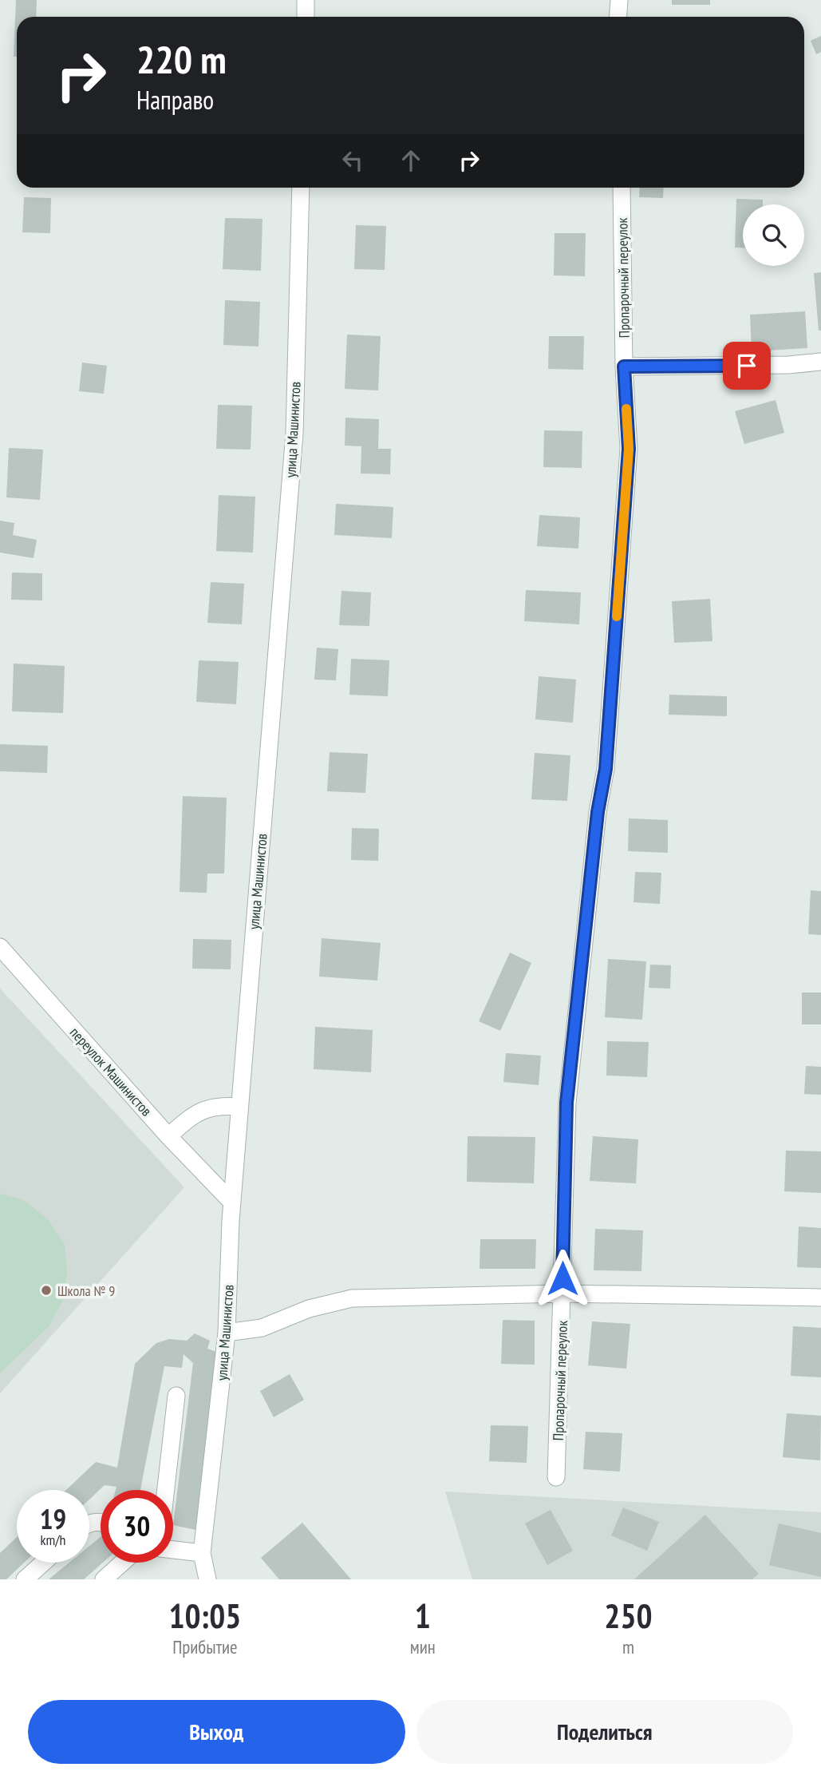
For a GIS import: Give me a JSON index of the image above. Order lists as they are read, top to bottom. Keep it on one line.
{"streets":{"street":["Пропарочный переулок","улица Машинистов","переулок Машинистов"]},"crossings":[["улица Машинистов","переулок Машинистов"]],"places":["Школа № 9"],"page":{"turn":["220 m","Направо"],"speed":"19 km/h","limit":"30","eta":["10:05","Прибытие","1","мин","250","m"],"buttons":["Выход","Поделиться"]}}
